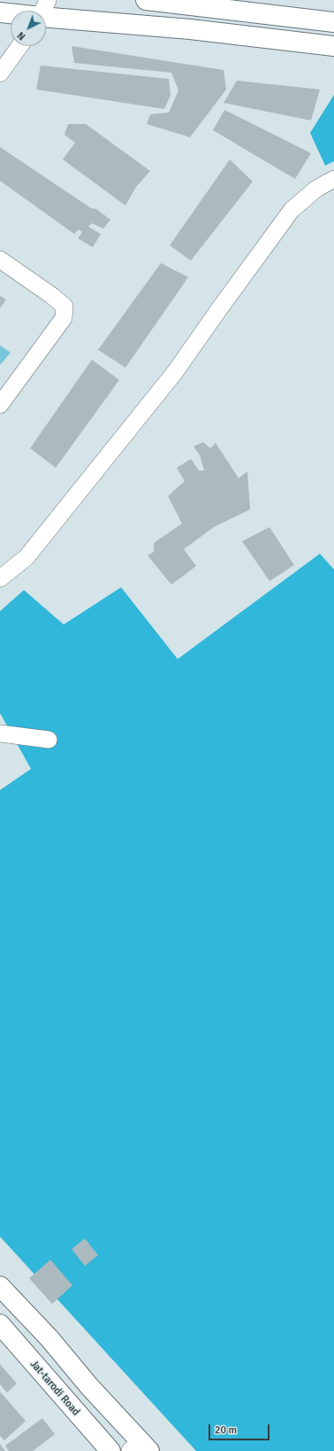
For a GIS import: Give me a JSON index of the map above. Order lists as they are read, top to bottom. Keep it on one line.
{"streets":{"main road":["Jat-tarodi Road"]},"scale_bar":"20 m","north":"bottom left"}
